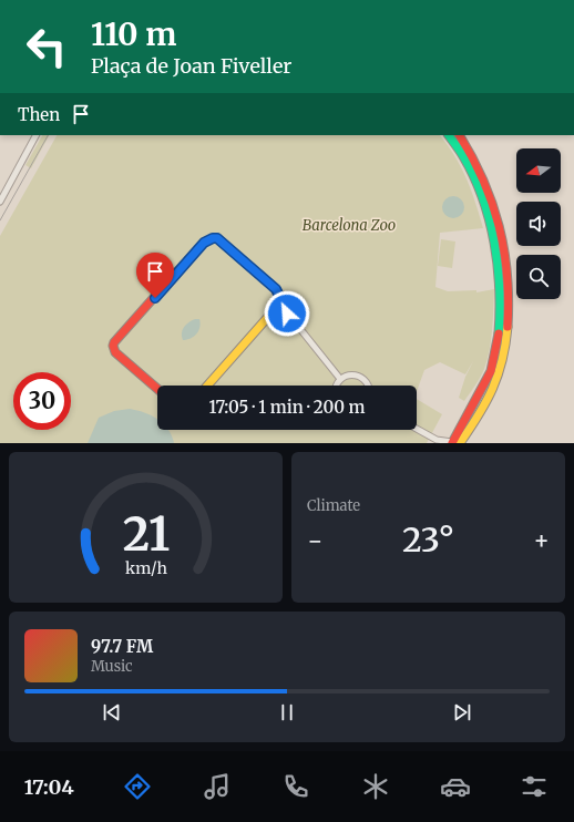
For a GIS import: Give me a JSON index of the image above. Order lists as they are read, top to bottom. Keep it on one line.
{"parks":["Barcelona Zoo"],"north":"left","page":{"turn":["110 m","Plaça de Joan Fiveller"],"then":"Then","limit":"30","trip":"17:05 · 1 min · 200 m","tile":"Climate","heat":["−","23°","+"],"song":["97.7 FM","Music"],"tabs":"17:04","gauge":["21","km/h"]}}
